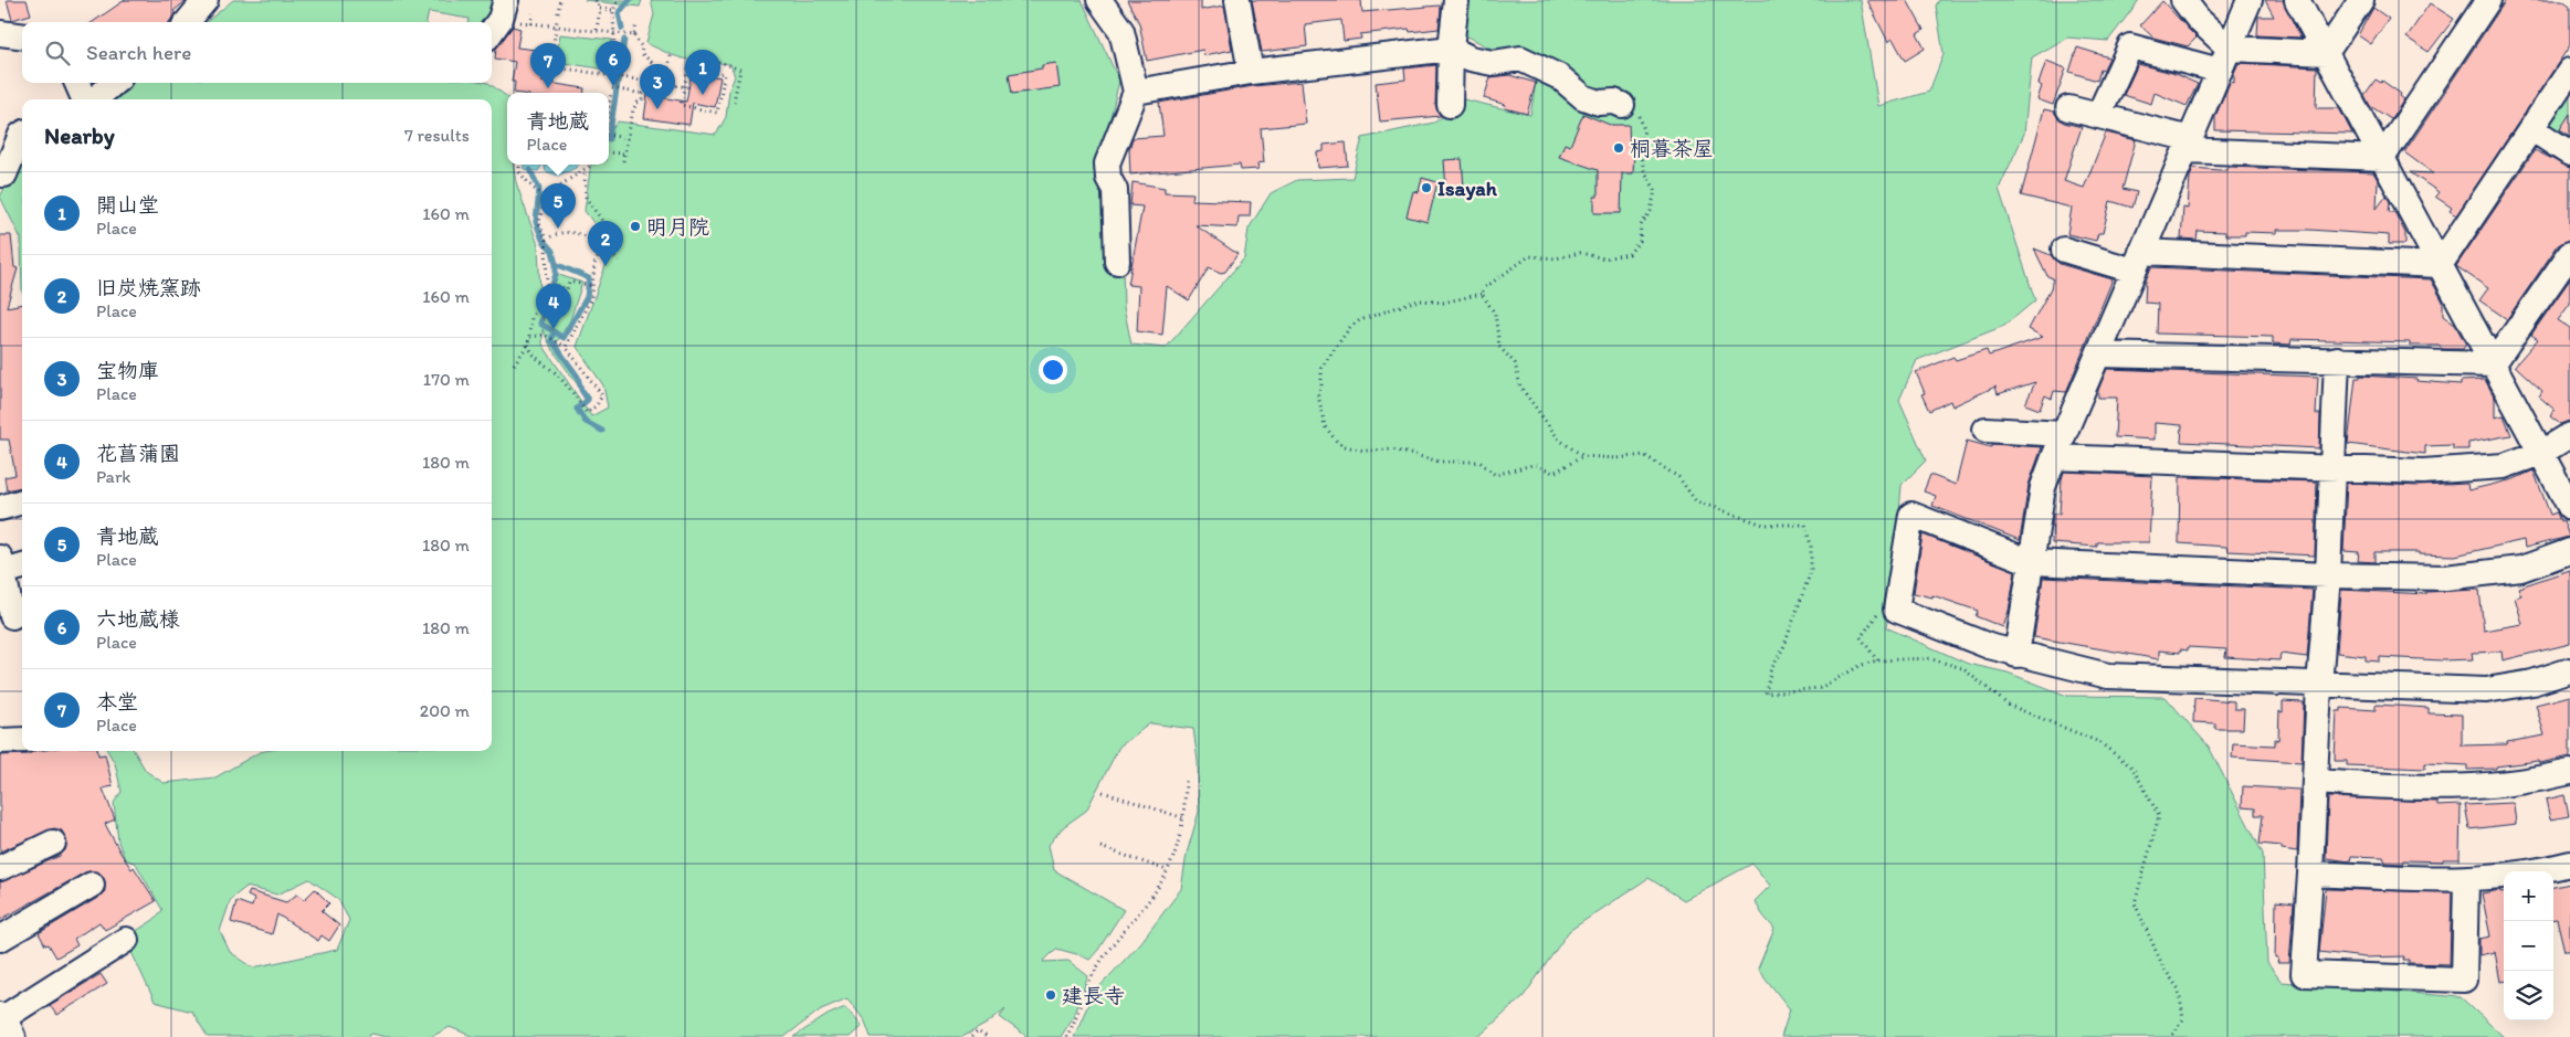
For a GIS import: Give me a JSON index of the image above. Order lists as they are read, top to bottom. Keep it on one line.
{"places":["桐暮茶屋","Isayah","明月院","建長寺"],"page":{"search":"Search here","pins":["6","7","1","3","5","2","4"],"popup":["青地蔵","Place"],"heading":["Nearby","7 results"],"list":[{"mark":"1","name":"開山堂","note":"Place","value":"160 m"},{"mark":"2","name":"旧炭焼窯跡","note":"Place","value":"160 m"},{"mark":"3","name":"宝物庫","note":"Place","value":"170 m"},{"mark":"4","name":"花菖蒲園","note":"Park","value":"180 m"},{"mark":"5","name":"青地蔵","note":"Place","value":"180 m"},{"mark":"6","name":"六地蔵様","note":"Place","value":"180 m"},{"mark":"7","name":"本堂","note":"Place","value":"200 m"}],"map_buttons":["+","−"]}}
